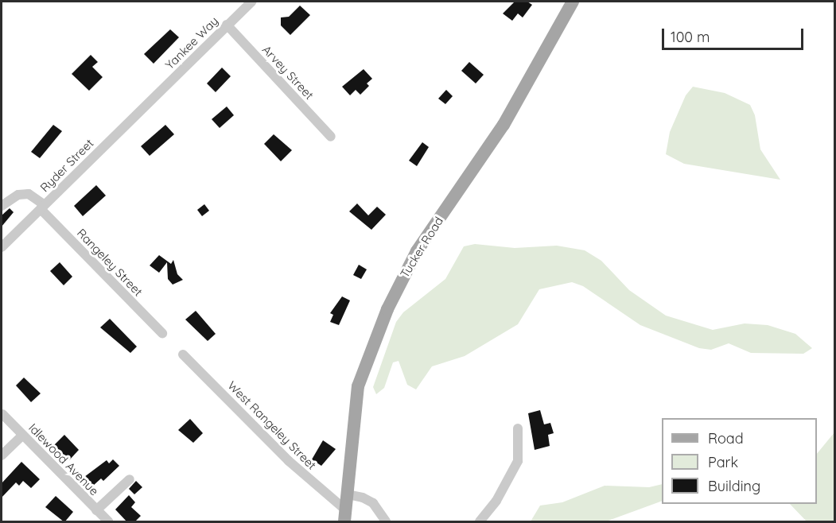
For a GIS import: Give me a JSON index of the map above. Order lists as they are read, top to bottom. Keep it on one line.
{"streets":{"main road":["Tucker Road"],"street":["Yankee Way","Arvey Street","Ryder Street","Rangeley Street","West Rangeley Street","Idlewood Avenue"]},"crossings":[["Yankee Way","Arvey Street"],["Yankee Way","Ryder Street"],["Ryder Street","Rangeley Street"],["Tucker Road","West Rangeley Street"]],"legend":["Road","Park","Building"],"scale_bar":"100 m"}
